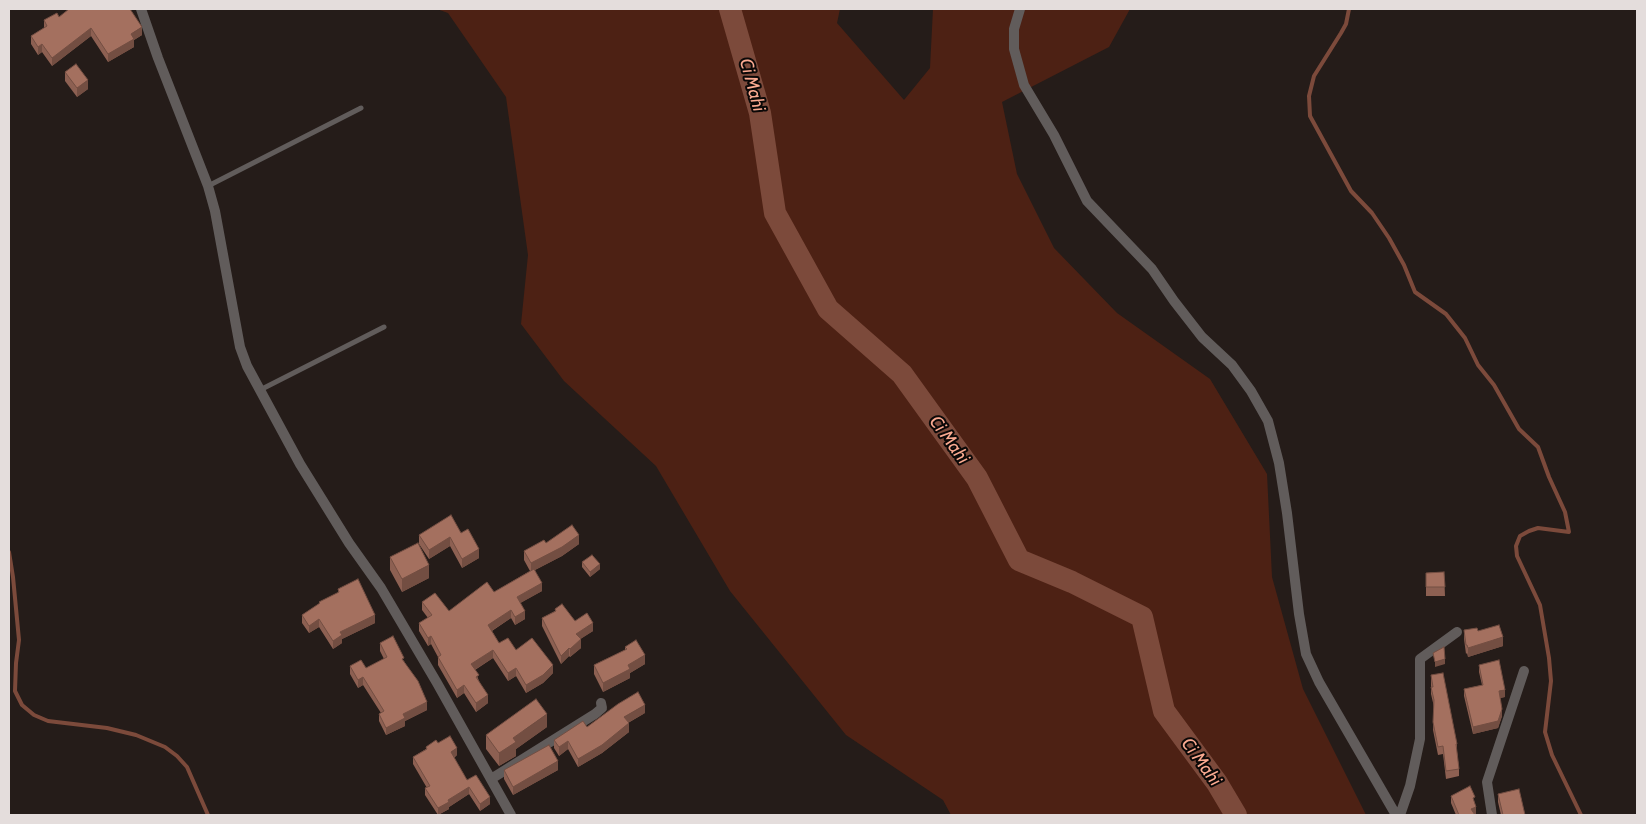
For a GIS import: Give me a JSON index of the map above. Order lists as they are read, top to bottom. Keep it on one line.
{"water":["Ci Mahi"]}
